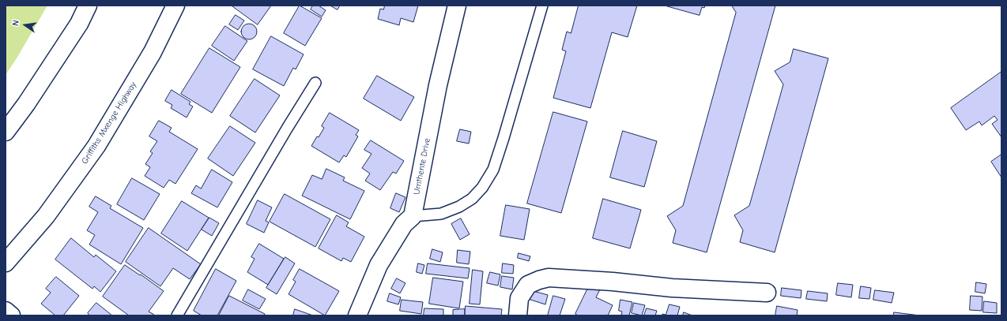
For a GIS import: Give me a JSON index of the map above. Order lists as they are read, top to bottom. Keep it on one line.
{"streets":{"street":["Griffiths Mxenge Highway","Umthente Drive"]},"north":"left"}
